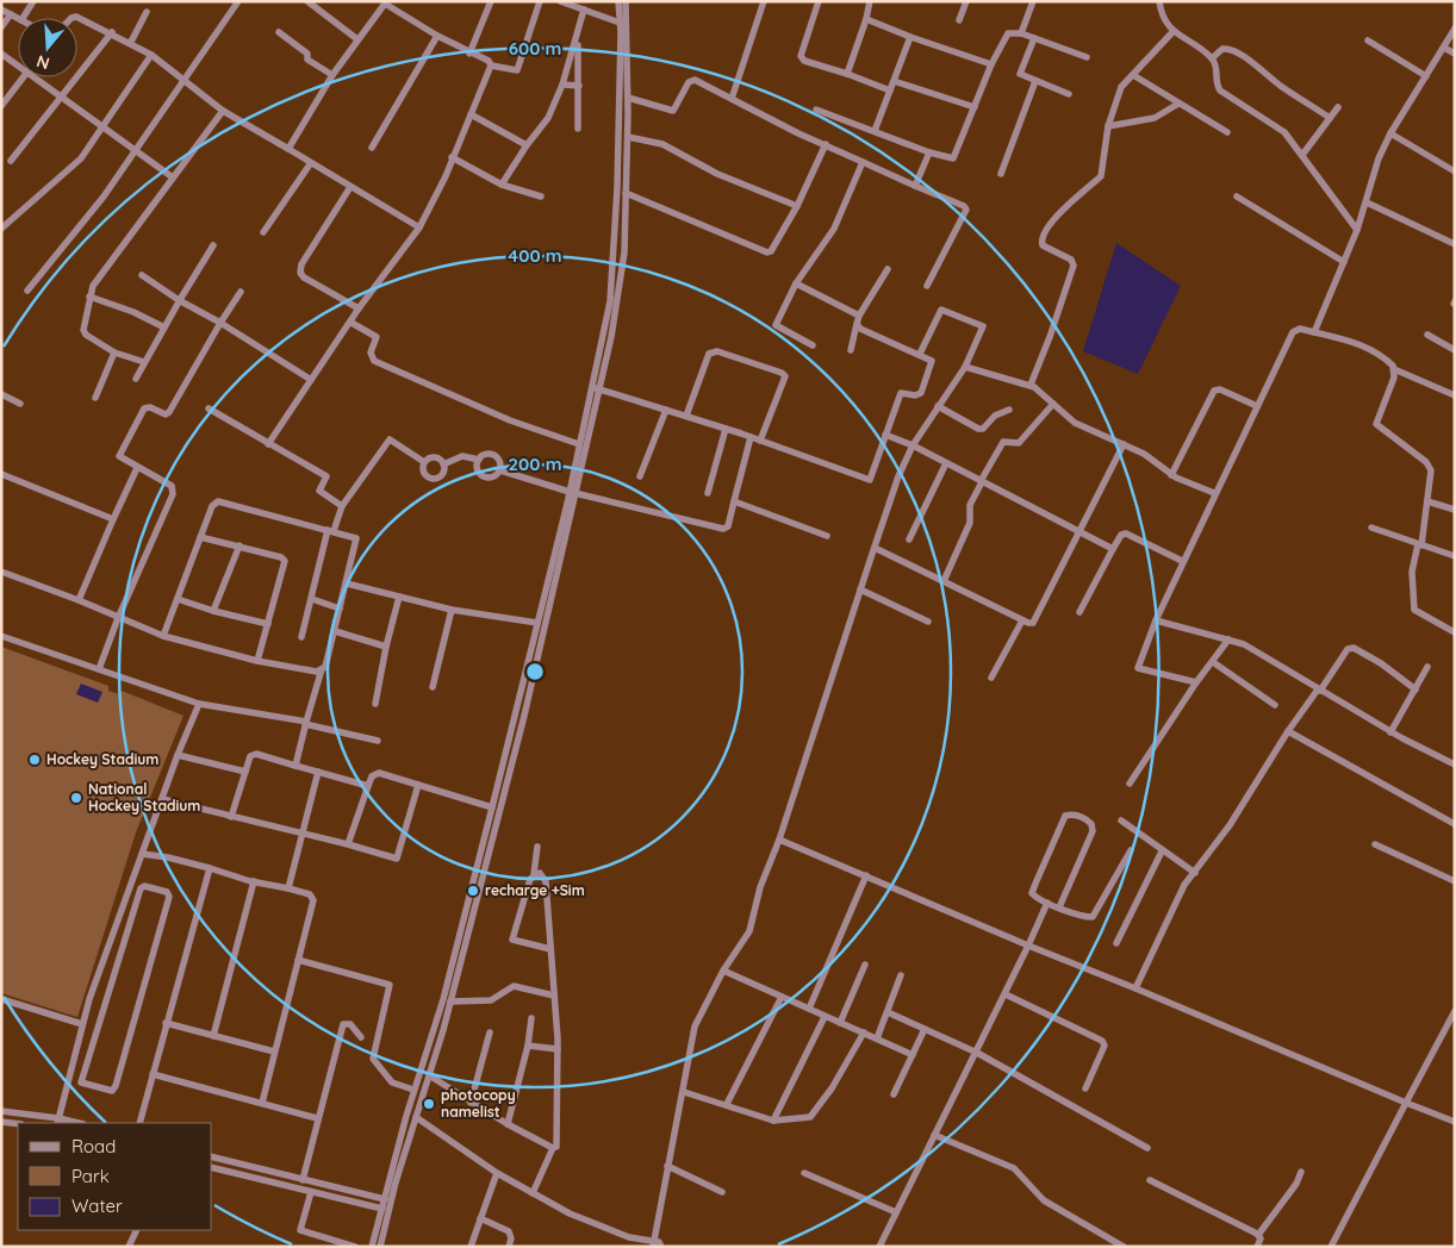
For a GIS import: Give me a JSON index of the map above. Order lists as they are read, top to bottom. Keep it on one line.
{"places":["Hockey Stadium","National Hockey Stadium","recharge +Sim","photocopy namelist"],"legend":["Road","Park","Water"],"north":"bottom","rings":["600 m","400 m","200 m"]}
